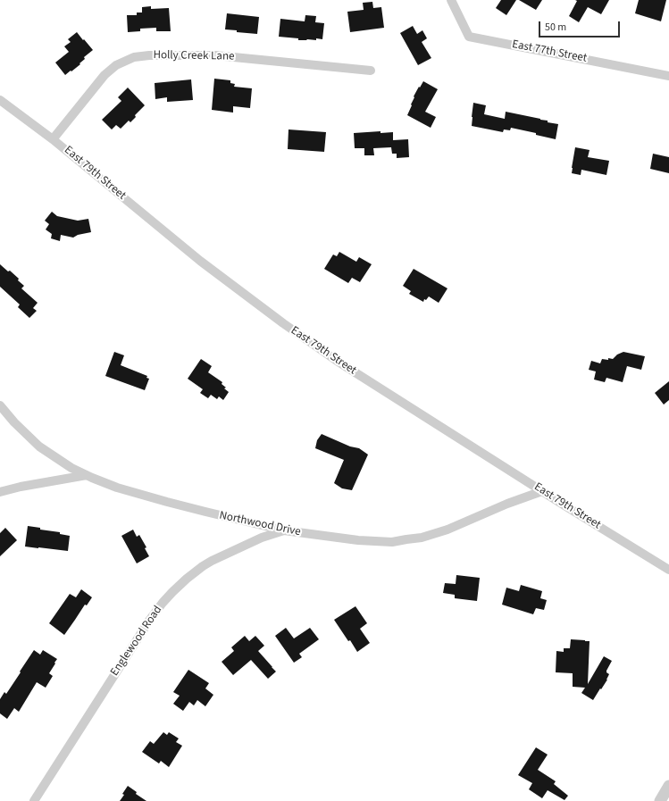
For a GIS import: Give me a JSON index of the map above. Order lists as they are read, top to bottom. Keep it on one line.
{"streets":{"street":["East 77th Street","Holly Creek Lane","East 79th Street","Northwood Drive","Englewood Road"]},"crossings":[["Holly Creek Lane","East 79th Street"],["East 79th Street","Northwood Drive"],["Northwood Drive","Englewood Road"]],"scale_bar":"50 m"}
